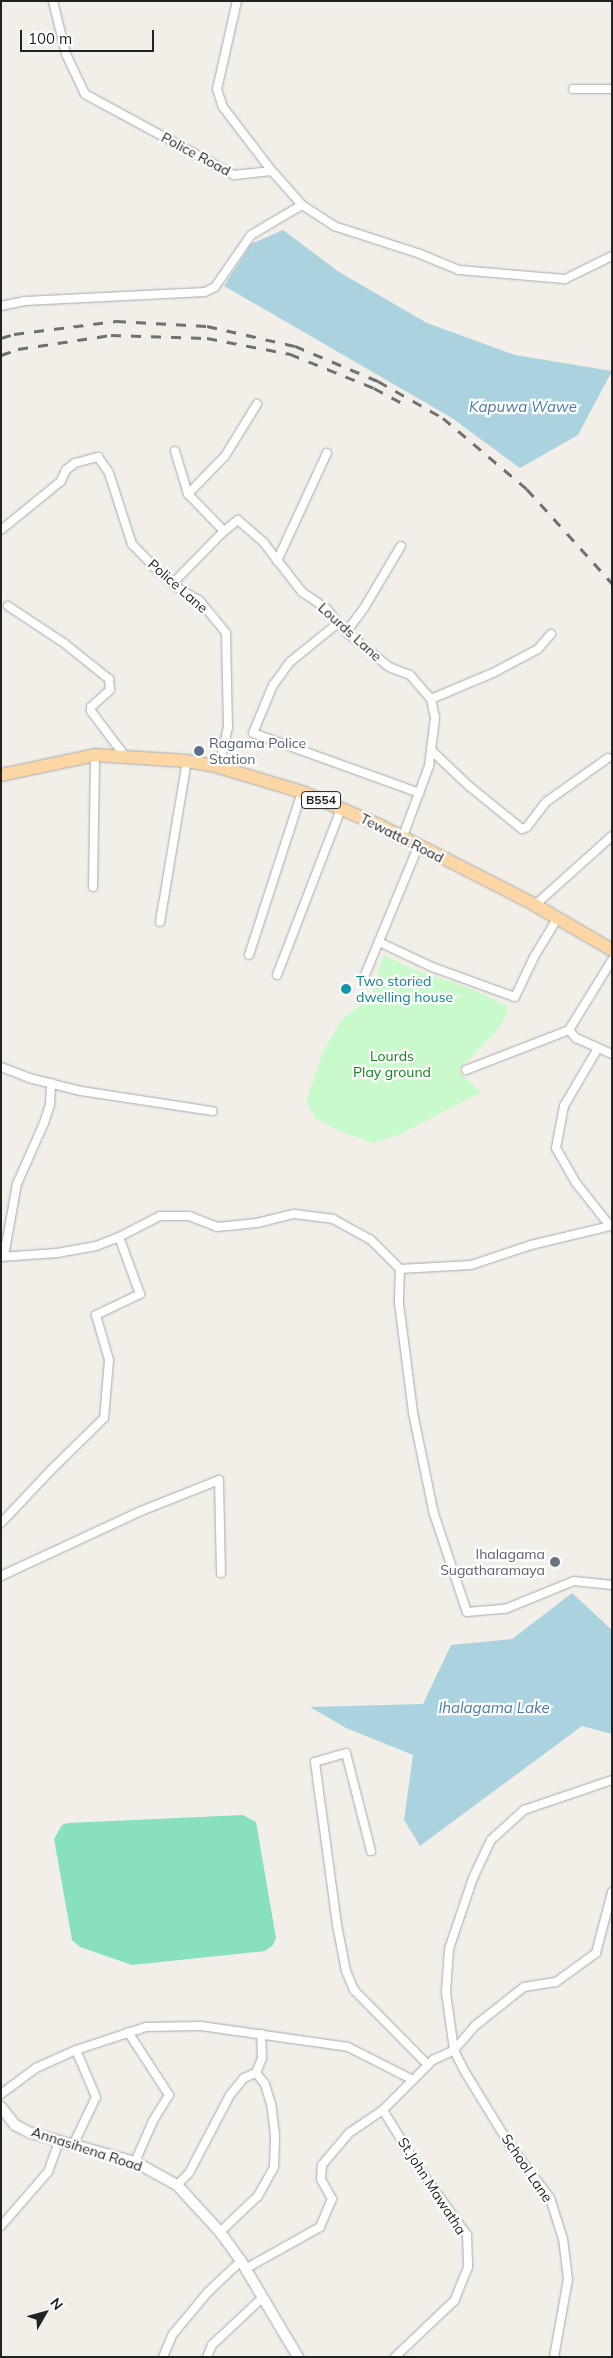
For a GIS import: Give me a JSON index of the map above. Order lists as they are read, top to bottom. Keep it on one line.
{"streets":{"main road":["B554","Tewatta Road"],"street":["Police Road","Police Lane","Lourds Lane","Annasihena Road","School Lane","St.John Mawatha"]},"crossings":[["Police Lane","Lourds Lane"],["Police Lane","Tewatta Road"]],"water":["Kapuwa Wawe","Ihalagama Lake"],"parks":["Lourds Play ground"],"places":["Ragama Police Station","Two storied dwelling house","Ihalagama Sugatharamaya"],"scale_bar":"100 m","north":"top right"}
